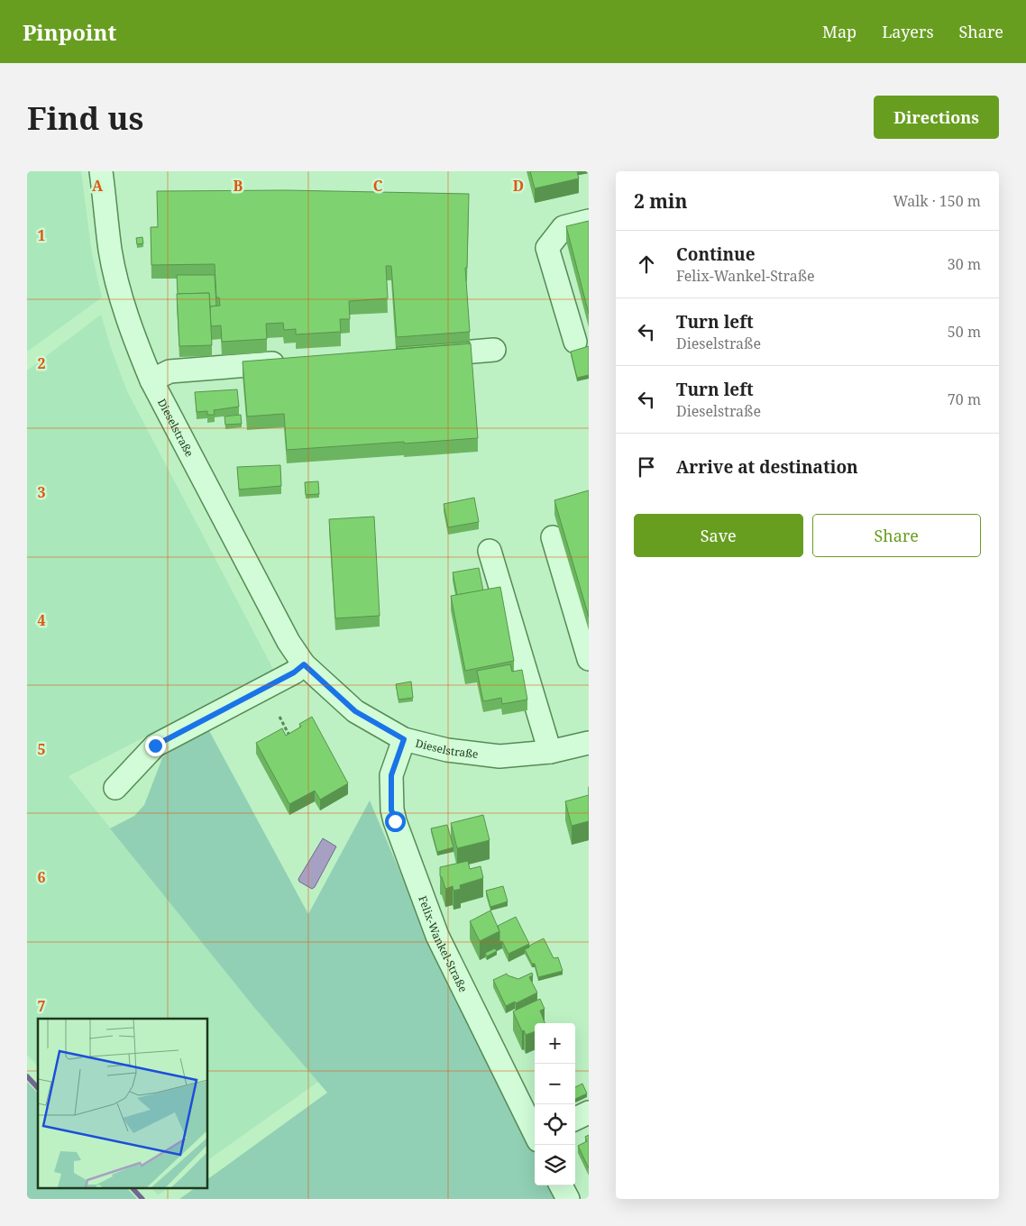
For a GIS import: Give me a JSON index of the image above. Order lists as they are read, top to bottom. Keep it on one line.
{"streets":{"street":["Dieselstraße","Felix-Wankel-Straße"]},"crossings":[["Dieselstraße","Felix-Wankel-Straße"]],"page":{"header":"Pinpoint","nav":["Map","Layers","Share"],"buttons":["Directions",["Save","Share"]],"title":"Find us","heading":["2 min","Walk · 150 m"],"list":[["Continue","Felix-Wankel-Straße","30 m"],["Turn left","Dieselstraße","50 m"],["Turn left","Dieselstraße","70 m"],"Arrive at destination"],"map_buttons":["+","−"]},"grid":{"columns":["A","B","C","D"],"rows":["1","2","3","4","5","6","7"]}}
